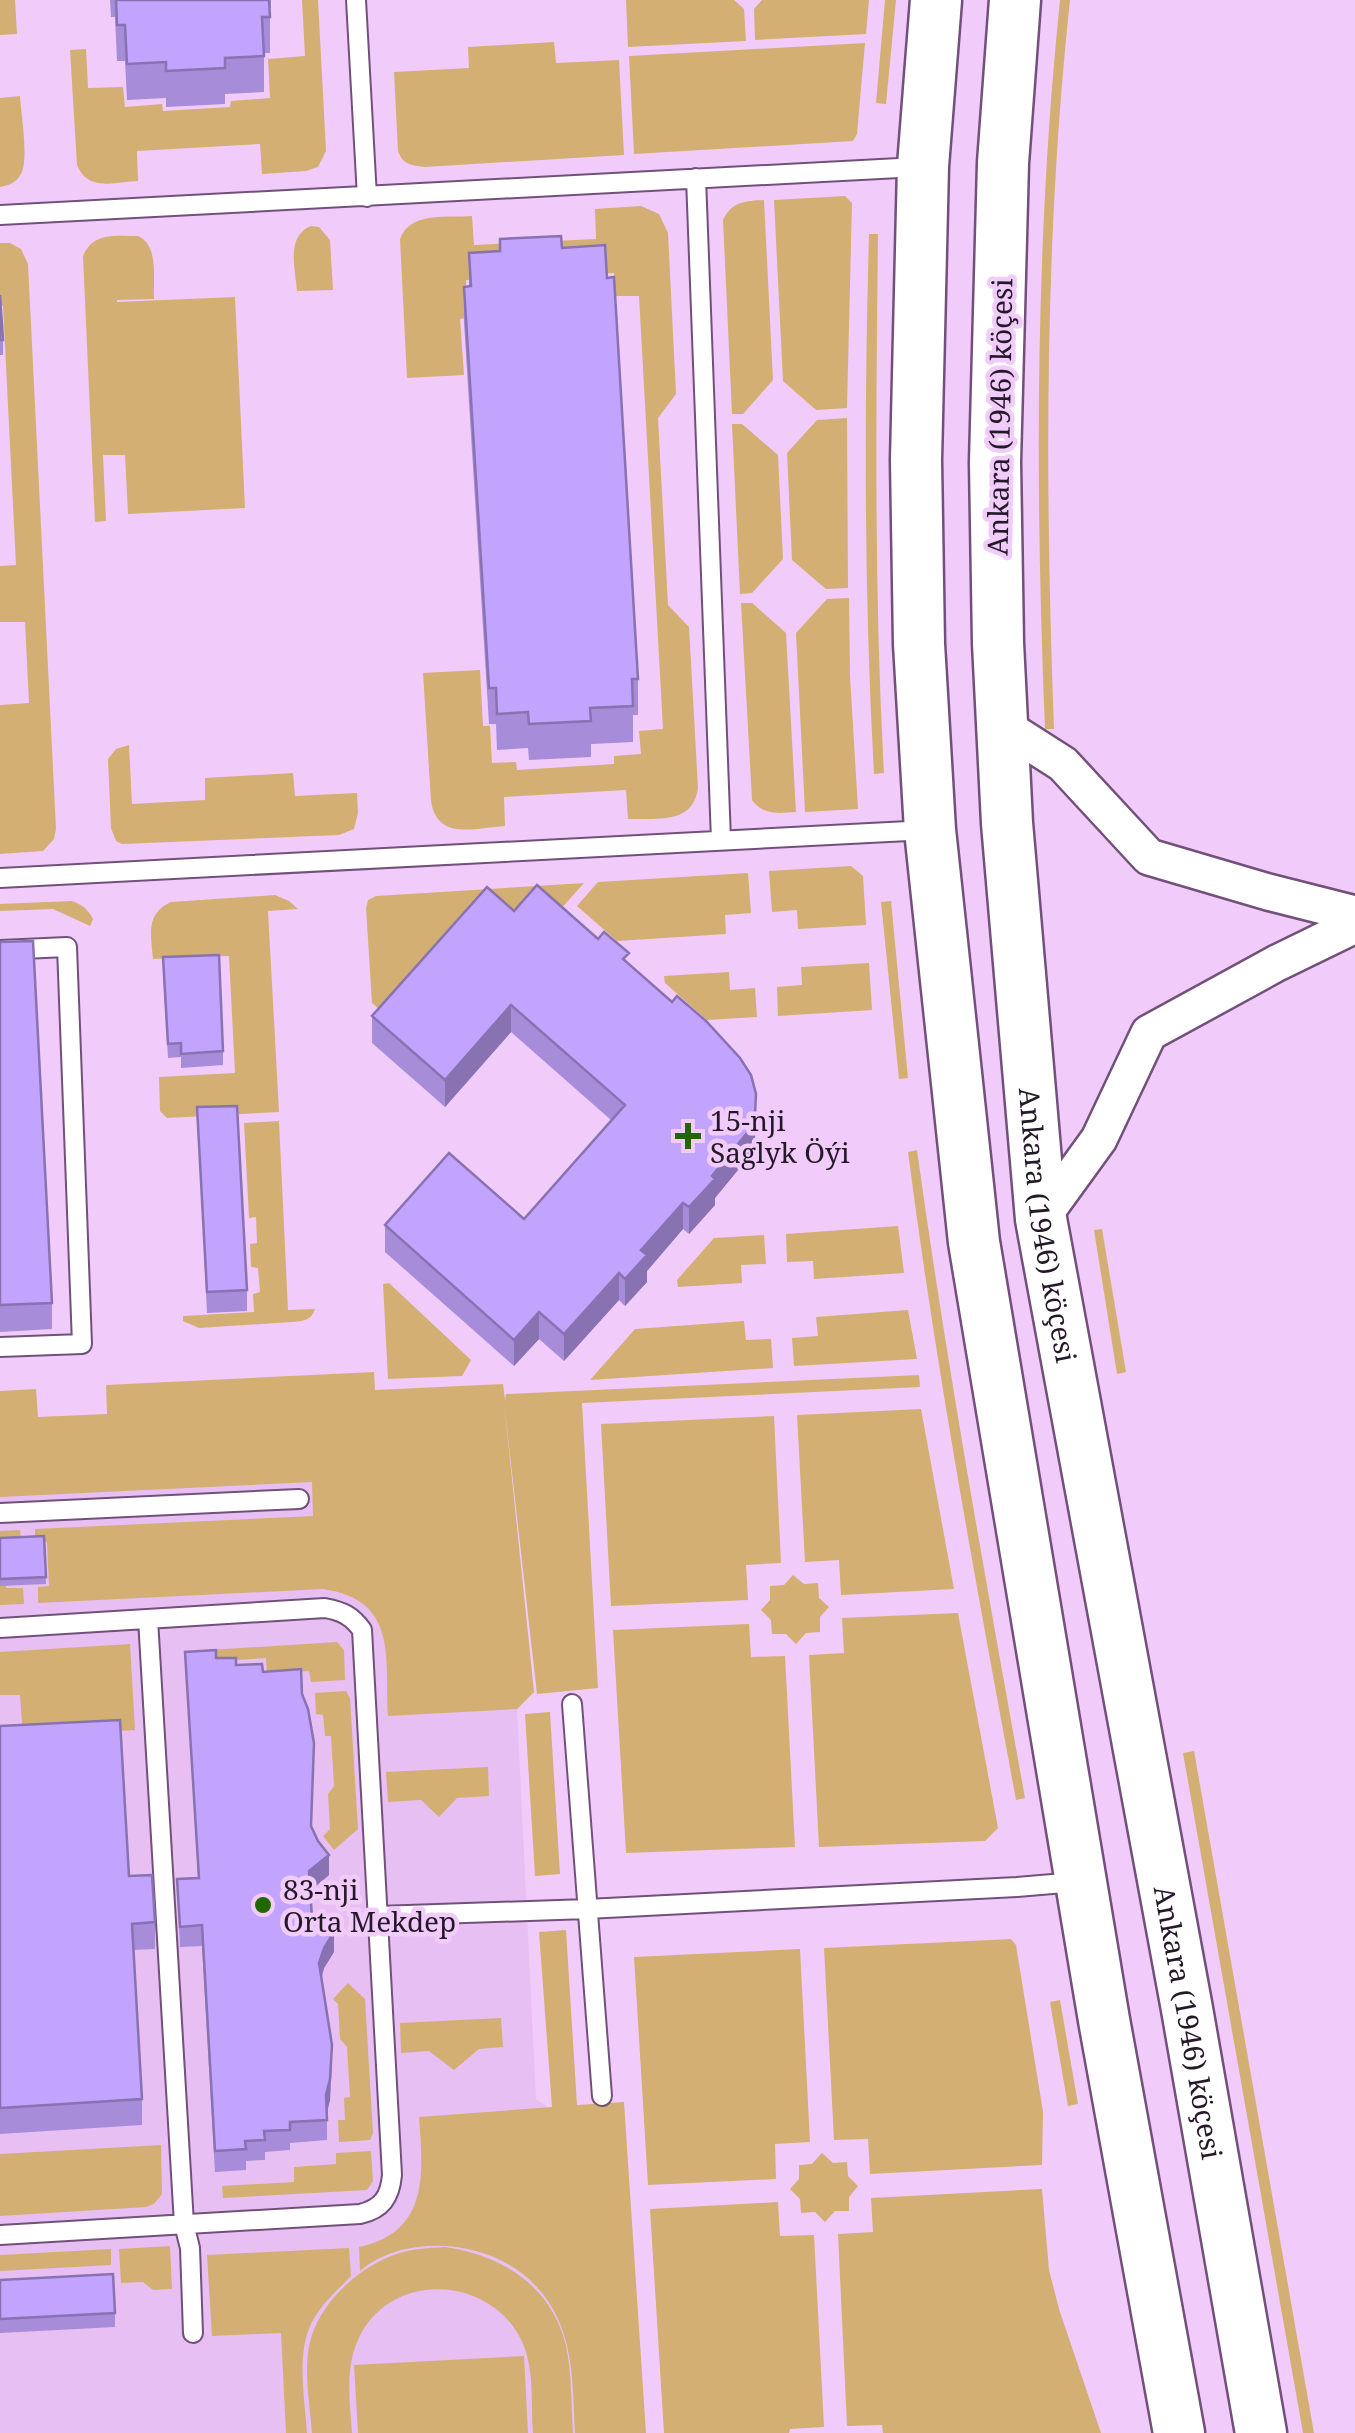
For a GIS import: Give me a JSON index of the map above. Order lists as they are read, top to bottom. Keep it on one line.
{"streets":{"main road":["Ankara (1946) köçesi"]},"places":{"health":["15-nji Saglyk Öýi"],"other":["83-nji Orta Mekdep"]}}
